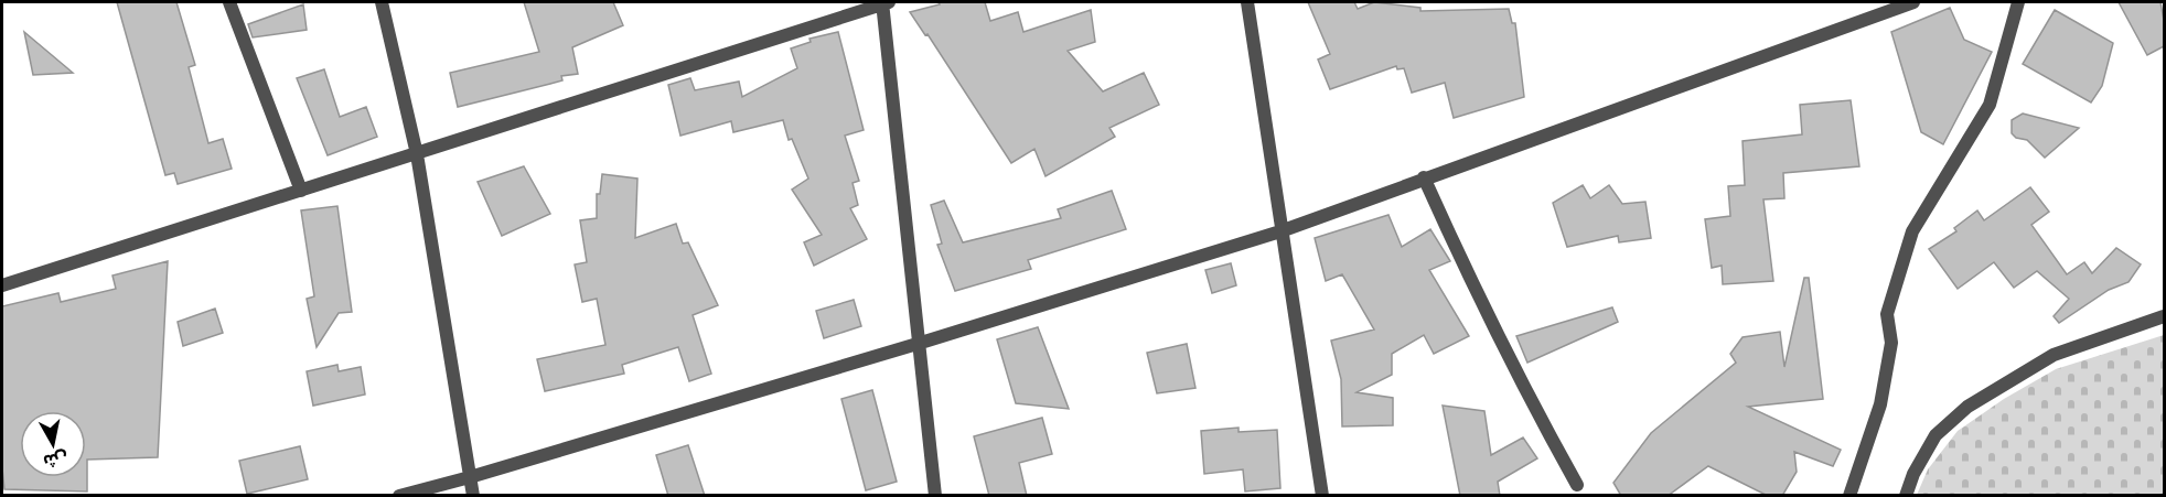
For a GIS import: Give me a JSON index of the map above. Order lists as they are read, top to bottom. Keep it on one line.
{"north":"bottom"}
